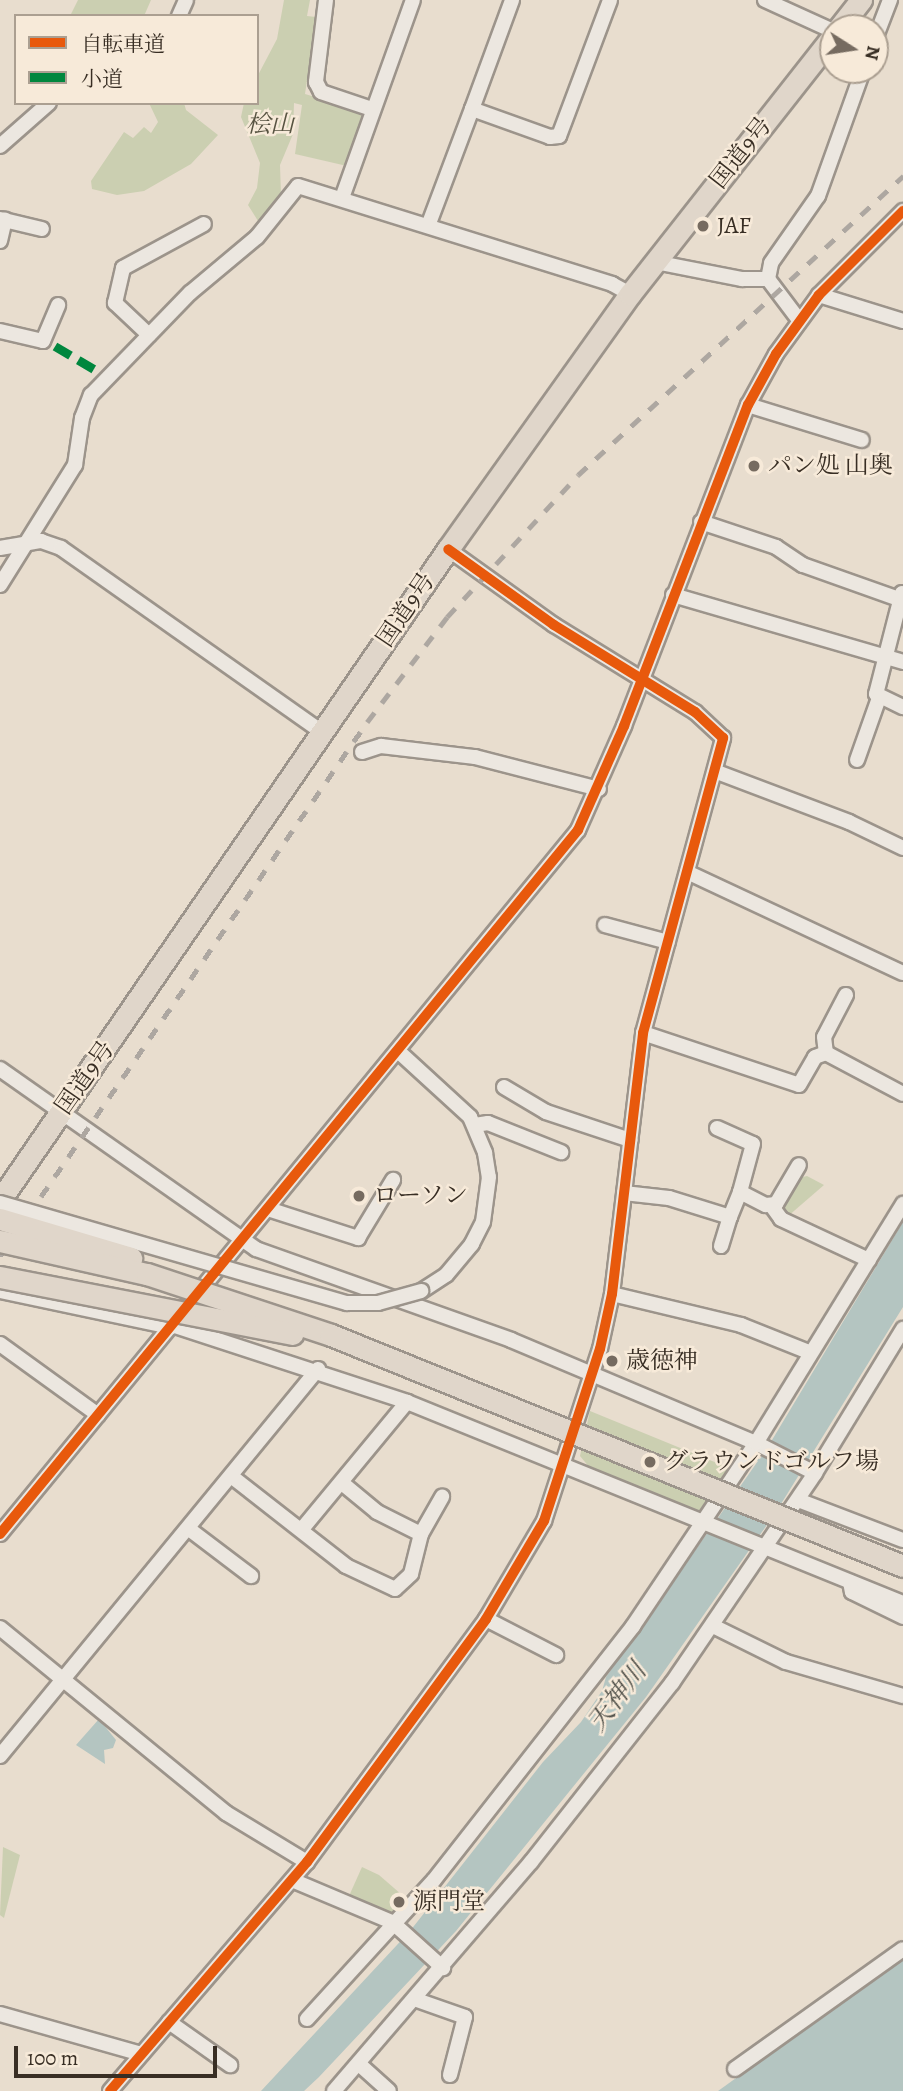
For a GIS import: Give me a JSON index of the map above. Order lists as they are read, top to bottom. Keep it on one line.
{"streets":{"highway":["国道9号"]},"water":["天神川"],"parks":["桧山"],"places":["JAF","パン処 山奥","ローソン","歳徳神","グラウンドゴルフ場","源門堂"],"legend":["自転車道","小道"],"scale_bar":"100 m","north":"right"}
